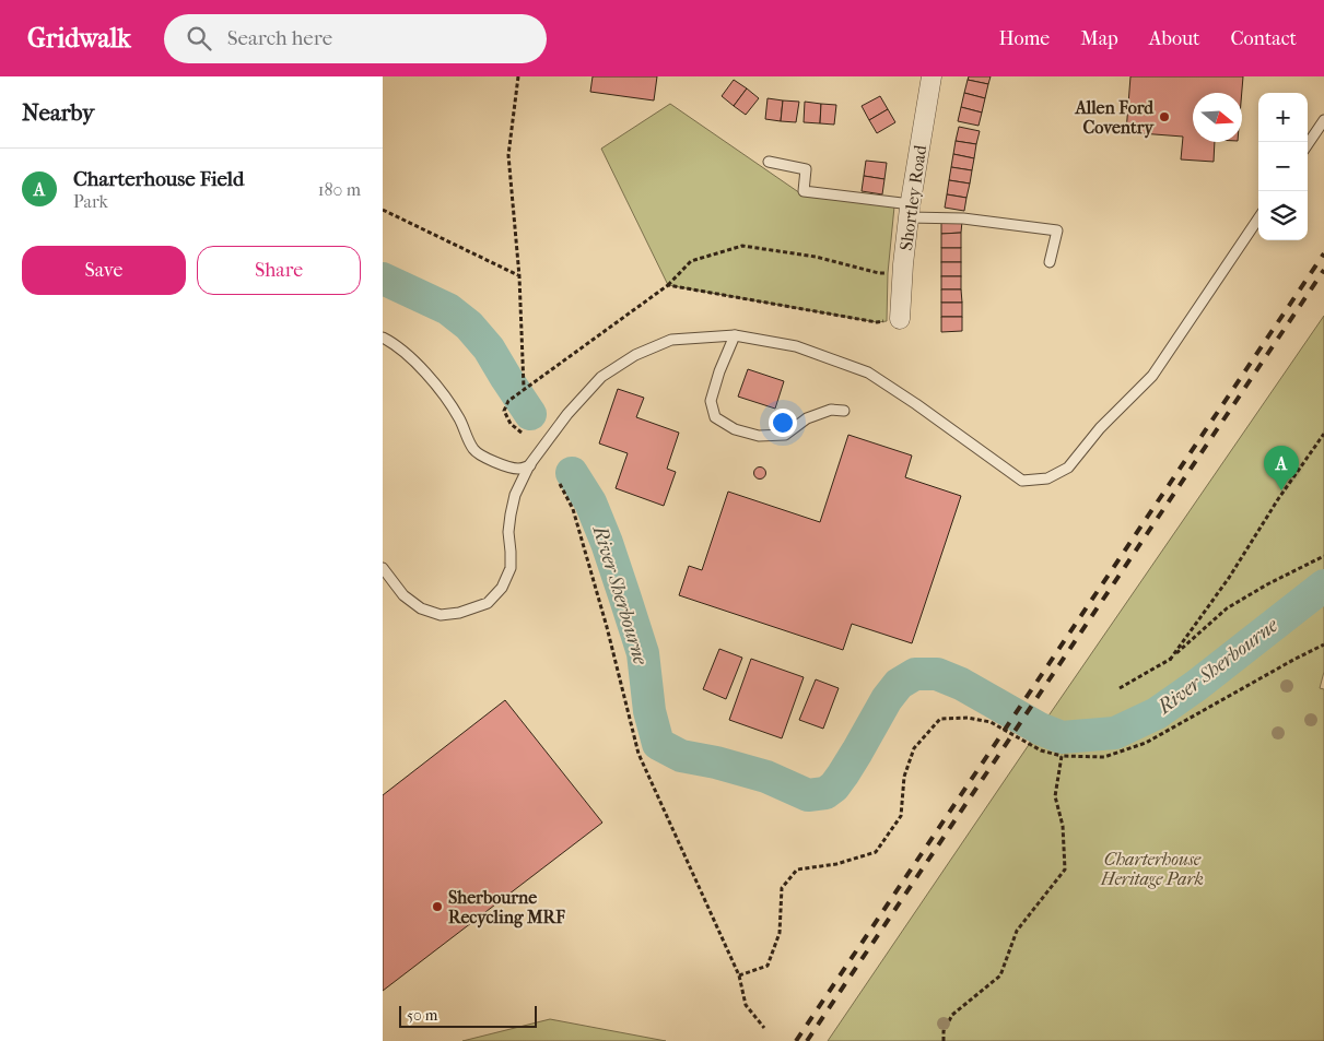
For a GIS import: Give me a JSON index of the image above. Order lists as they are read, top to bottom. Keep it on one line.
{"streets":{"street":["Shortley Road"]},"water":["River Sherbourne"],"parks":["Charterhouse Heritage Park"],"places":["Allen Ford Coventry","Sherbourne Recycling MRF"],"scale_bar":"50 m","north":"right","page":{"header":"Gridwalk","search":"Search here","nav":["Home","Map","About","Contact"],"heading":"Nearby","map_buttons":["+","−"],"list":[{"mark":"A","name":"Charterhouse Field","note":"Park","value":"180 m"}],"buttons":["Save","Share"],"pins":"A","scale":"50 m"}}
